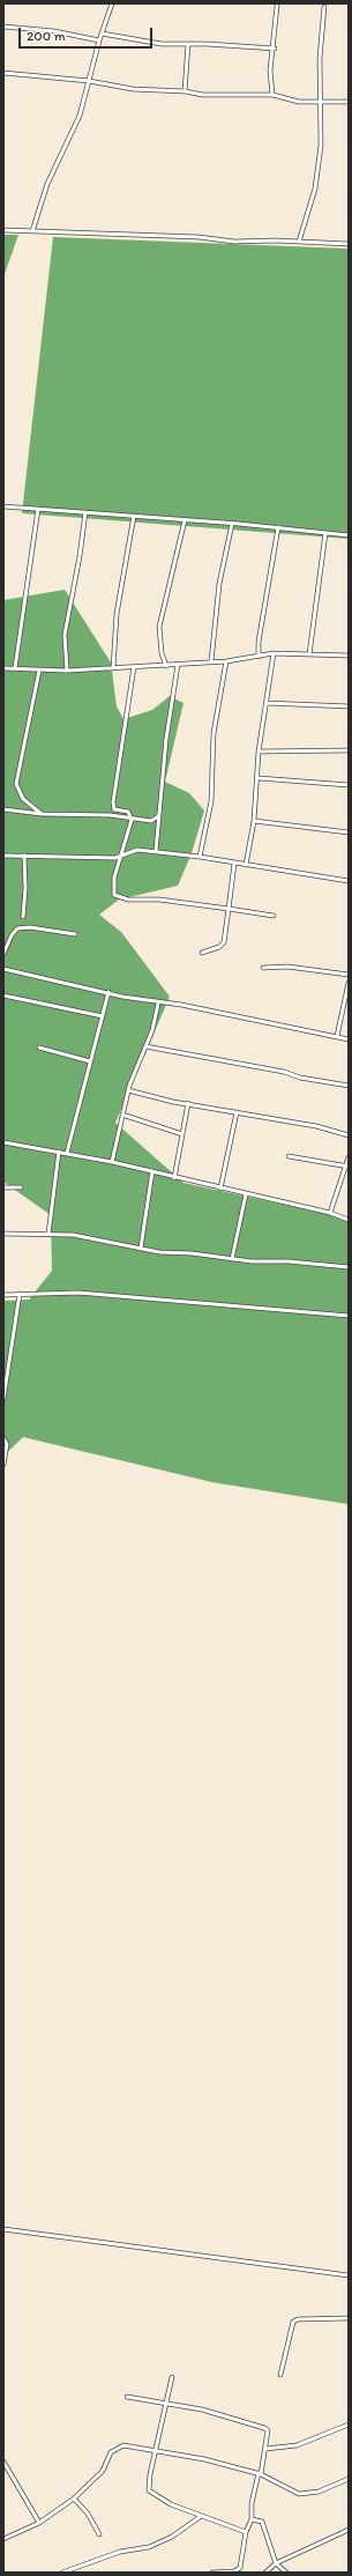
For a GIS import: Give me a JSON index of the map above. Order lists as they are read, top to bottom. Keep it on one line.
{"scale_bar":"200 m"}
